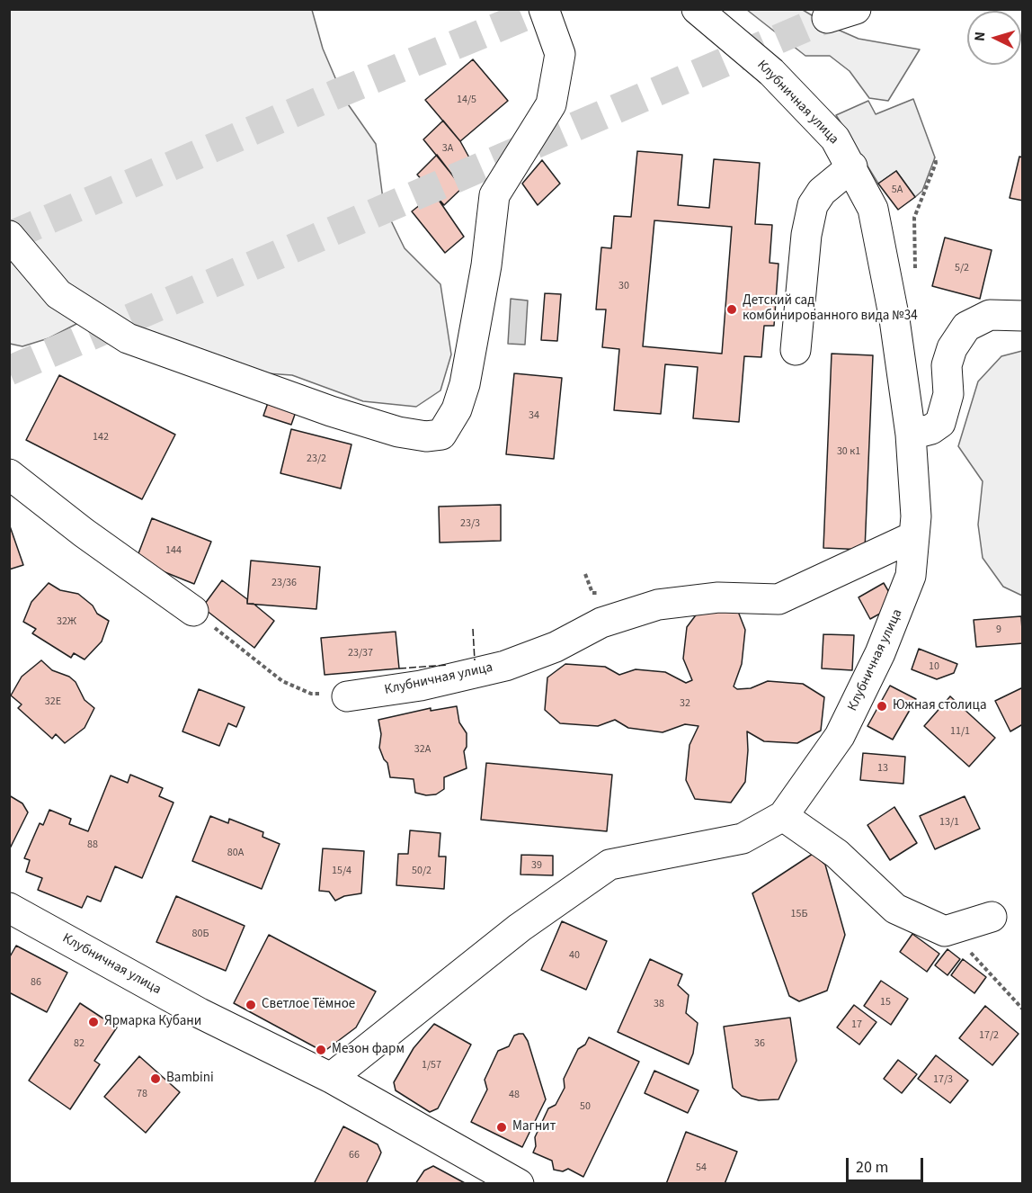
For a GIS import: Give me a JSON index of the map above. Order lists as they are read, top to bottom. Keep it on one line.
{"streets":{"street":["Клубничная улица"]},"places":["Детский сад комбинированного вида №34","Южная столица","Светлое Тёмное","Ярмарка Кубани","Мезон фарм","Bambini","Магнит"],"house_numbers":["14/5","3А","5А","5/2","30","34","142","30 к1","23/2","23/3","144","23/36","32Ж","9","23/37","10","32Е","32","11/1","32А","13","13/1","88","80А","39","15/4","50/2","15Б","80Б","40","86","15","38","17","17/2","82","36","1/57","17/3","78","48","50","66","54"],"scale_bar":"20 m","north":"left"}
